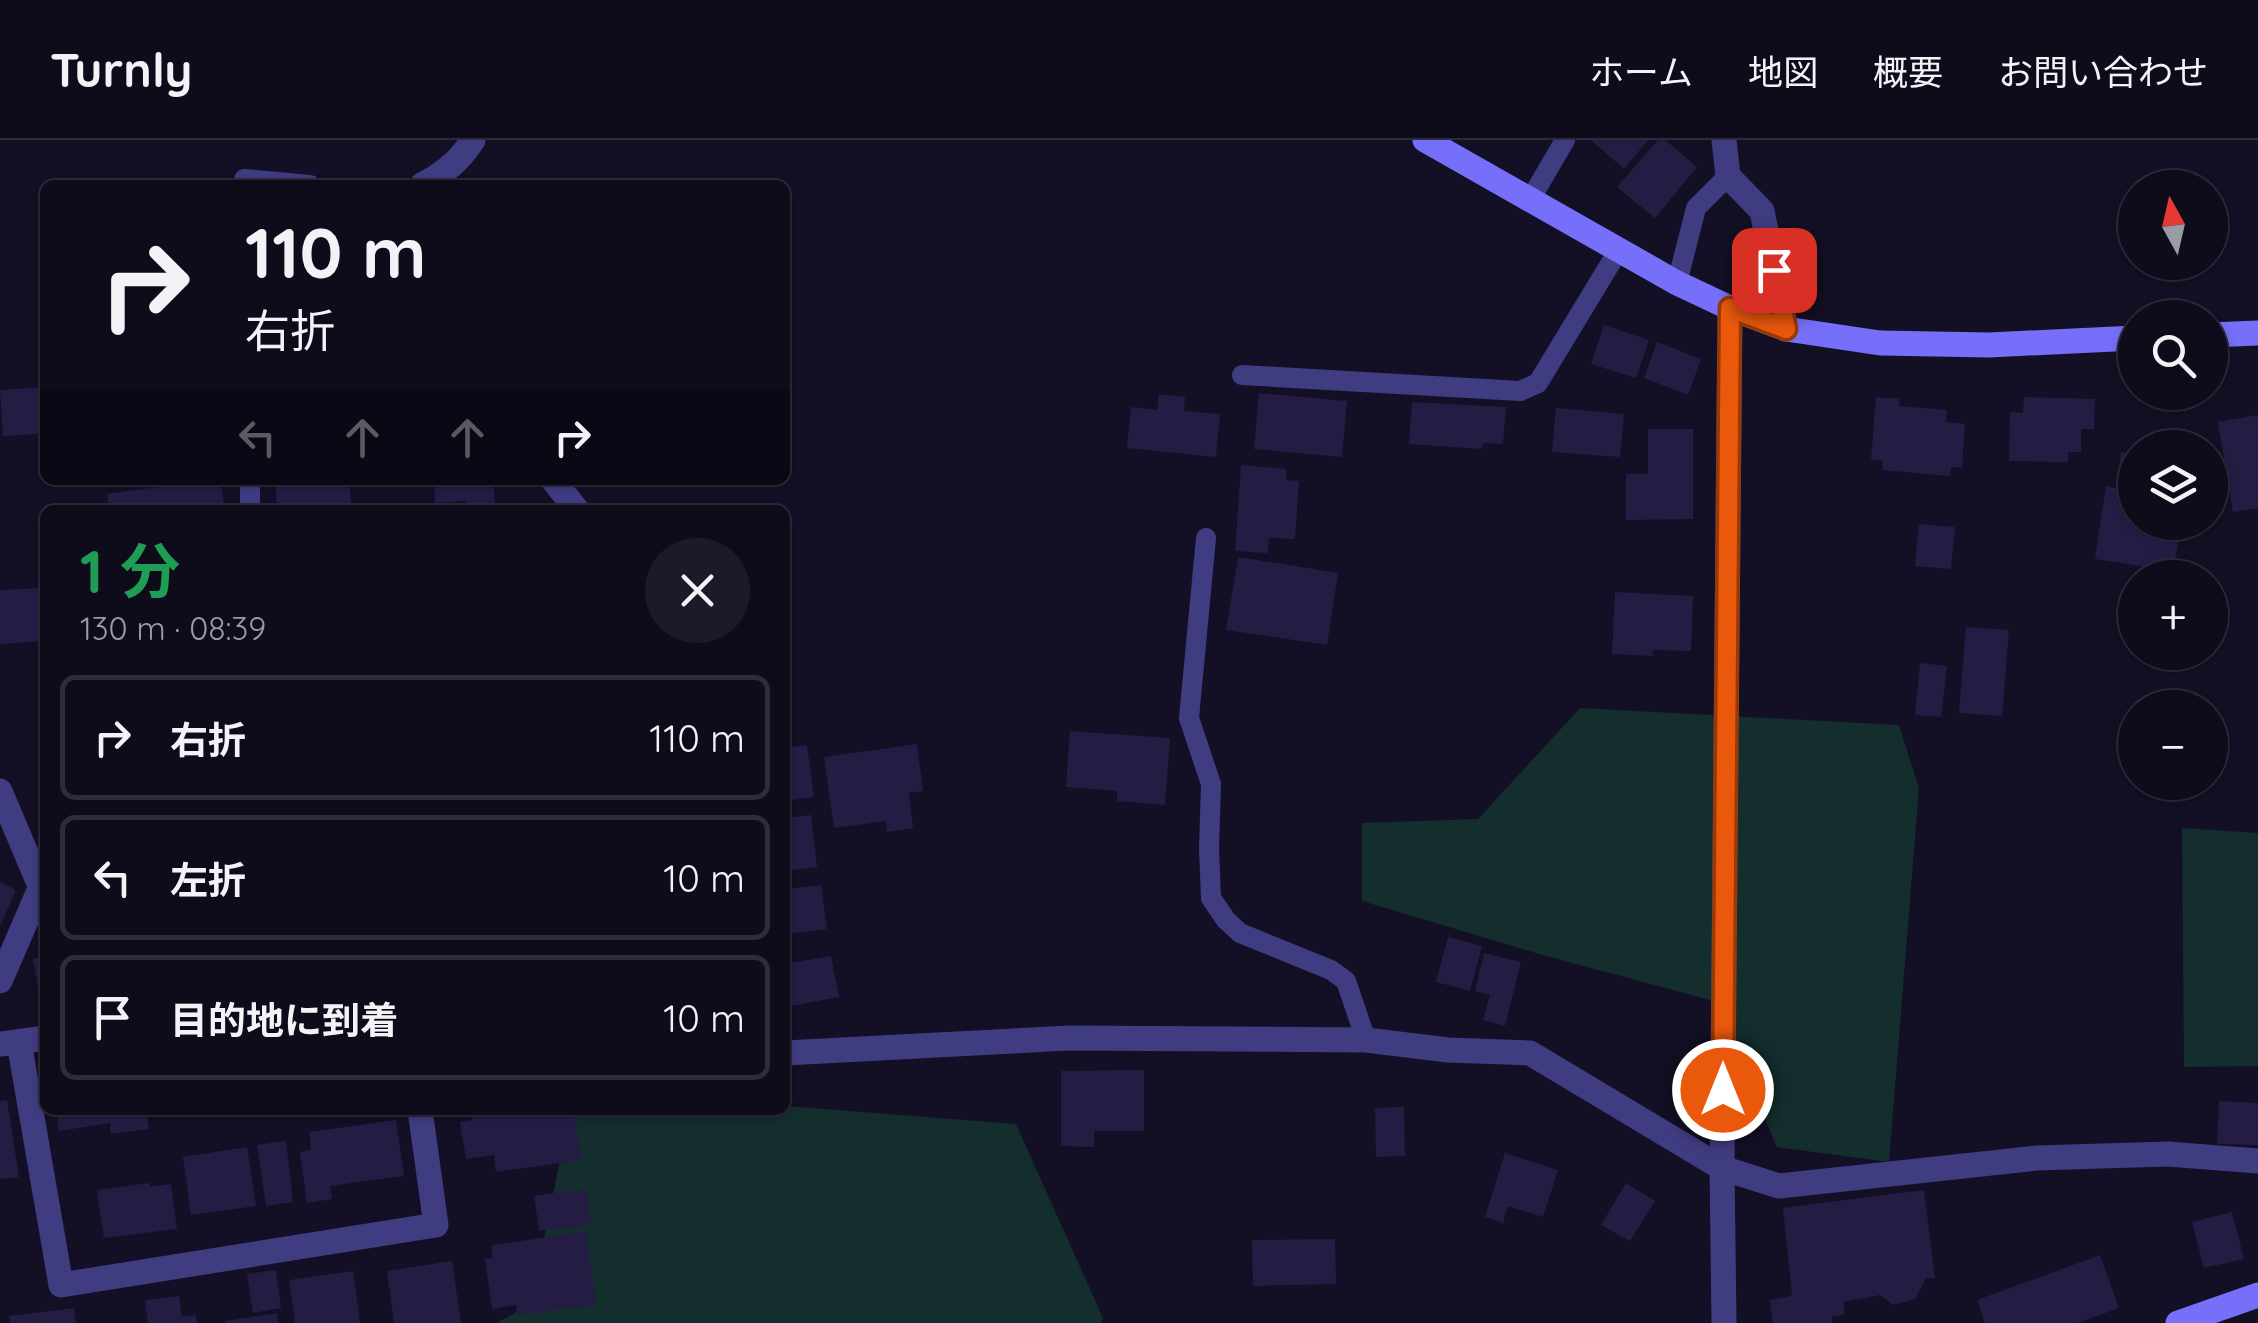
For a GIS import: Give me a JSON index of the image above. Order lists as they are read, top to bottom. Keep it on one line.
{"north":"top","page":{"header":"Turnly","nav":["ホーム","地図","概要","お問い合わせ"],"map_buttons":["+","−"],"turn":["110 m","右折"],"heading":["1 分","130 m · 08:39"],"list":[{"name":"右折","value":"110 m"},{"name":"左折","value":"10 m"},{"name":"目的地に到着","value":"10 m"}]}}
